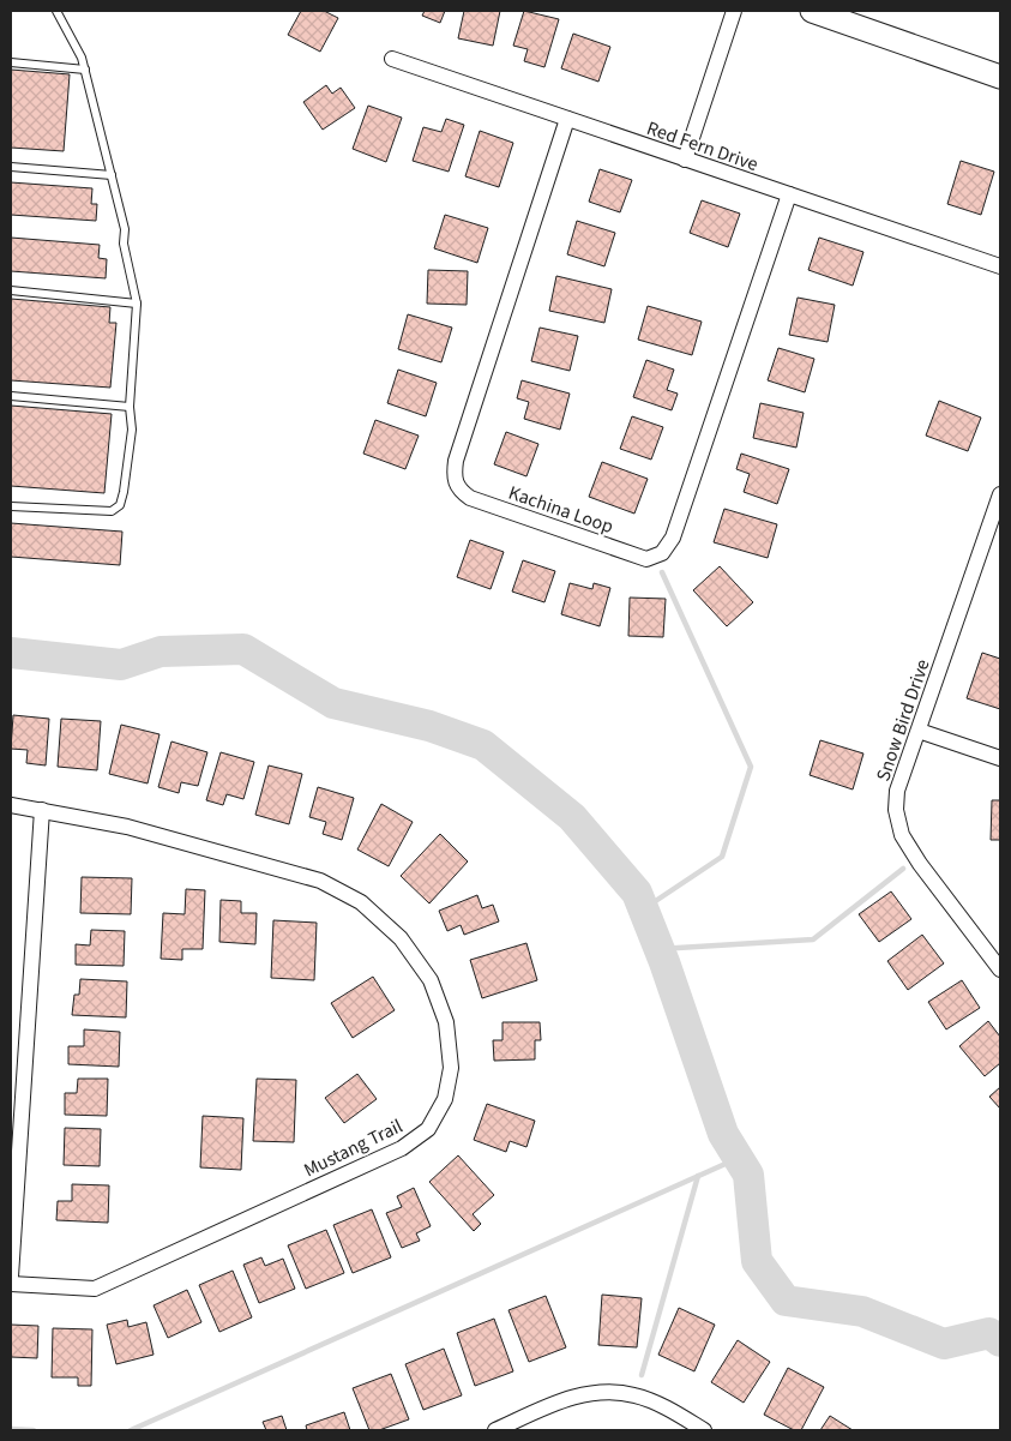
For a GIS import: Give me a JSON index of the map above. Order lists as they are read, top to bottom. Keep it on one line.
{"streets":{"street":["Red Fern Drive","Kachina Loop","Snow Bird Drive","Mustang Trail"]},"crossings":[["Red Fern Drive","Kachina Loop"]]}
